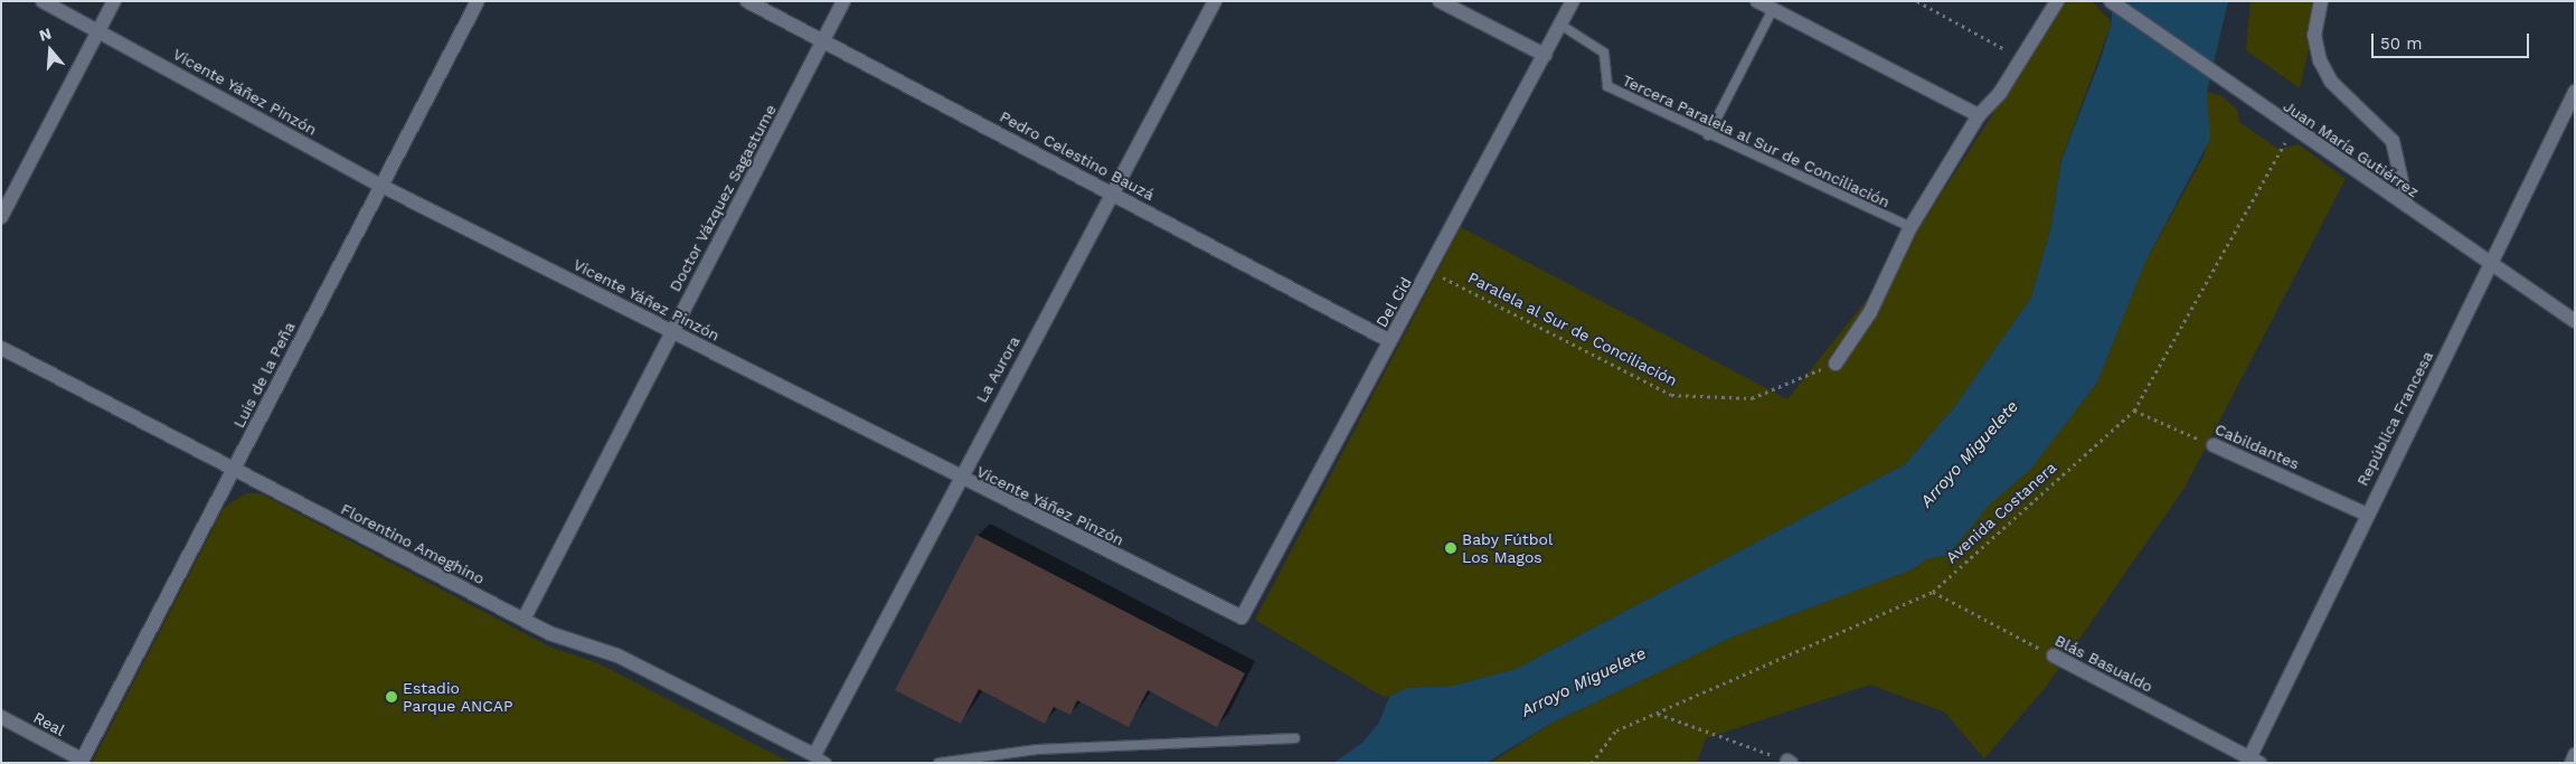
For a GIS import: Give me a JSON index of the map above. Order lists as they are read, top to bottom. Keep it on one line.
{"streets":{"street":["Vicente Yáñez Pinzón","Juan María Gutiérrez","Pedro Celestino Bauzá","Doctor Vázquez Sagastume","Del Cid","La Aurora","Luis de la Peña","República Francesa","Cabildantes","Florentino Ameghino","Blás Basualdo","Real"],"lane":["Tercera Paralela al Sur de Conciliación"],"path":["Paralela al Sur de Conciliación","Avenida Costanera"]},"crossings":[["Vicente Yáñez Pinzón","Doctor Vázquez Sagastume"],["Vicente Yáñez Pinzón","Del Cid"],["Vicente Yáñez Pinzón","La Aurora"],["Vicente Yáñez Pinzón","Luis de la Peña"],["Tercera Paralela al Sur de Conciliación","Del Cid"],["Juan María Gutiérrez","República Francesa"],["Juan María Gutiérrez","Avenida Costanera"],["Pedro Celestino Bauzá","Doctor Vázquez Sagastume"],["Pedro Celestino Bauzá","Del Cid"],["Pedro Celestino Bauzá","La Aurora"],["Doctor Vázquez Sagastume","Florentino Ameghino"],["Del Cid","Paralela al Sur de Conciliación"],["La Aurora","Florentino Ameghino"],["Luis de la Peña","Florentino Ameghino"],["Luis de la Peña","Real"],["República Francesa","Cabildantes"],["República Francesa","Blás Basualdo"],["Cabildantes","Avenida Costanera"],["Avenida Costanera","Blás Basualdo"]],"water":["Arroyo Miguelete"],"places":["Baby Fútbol Los Magos","Estadio Parque ANCAP"],"scale_bar":"50 m","north":"top"}
